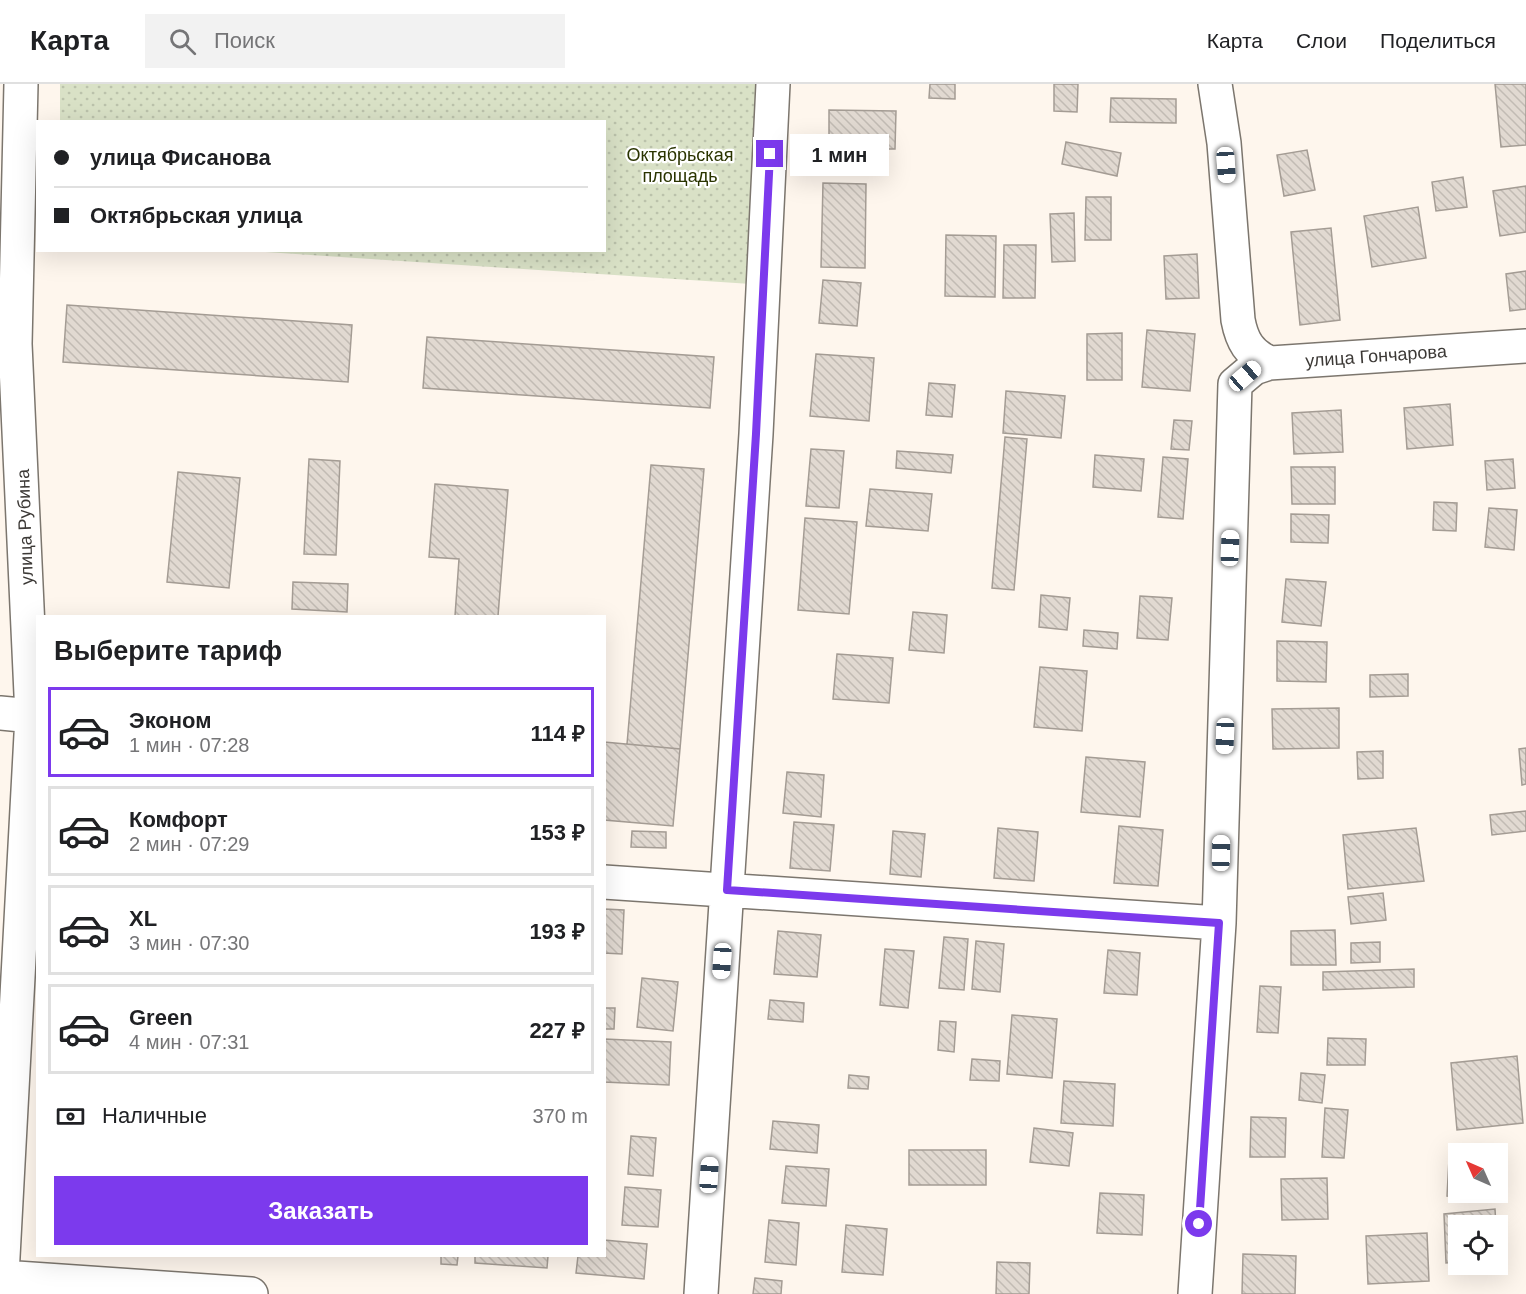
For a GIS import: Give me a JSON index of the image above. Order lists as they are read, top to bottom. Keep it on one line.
{"streets":{"street":["улица Гончарова","улица Рубина"]},"parks":["Октябрьская площадь"],"north":"top left","page":{"header":"Карта","search":"Поиск","nav":["Карта","Слои","Поделиться"],"banner":["улица Фисанова","Октябрьская улица"],"bubble":"1 мин","heading":"Выберите тариф","list":[{"name":"Эконом","note":"1 мин · 07:28","value":"114 ₽"},{"name":"Комфорт","note":"2 мин · 07:29","value":"153 ₽"},{"name":"XL","note":"3 мин · 07:30","value":"193 ₽"},{"name":"Green","note":"4 мин · 07:31","value":"227 ₽"}],"pay":["Наличные","370 m"],"buttons":"Заказать"}}
